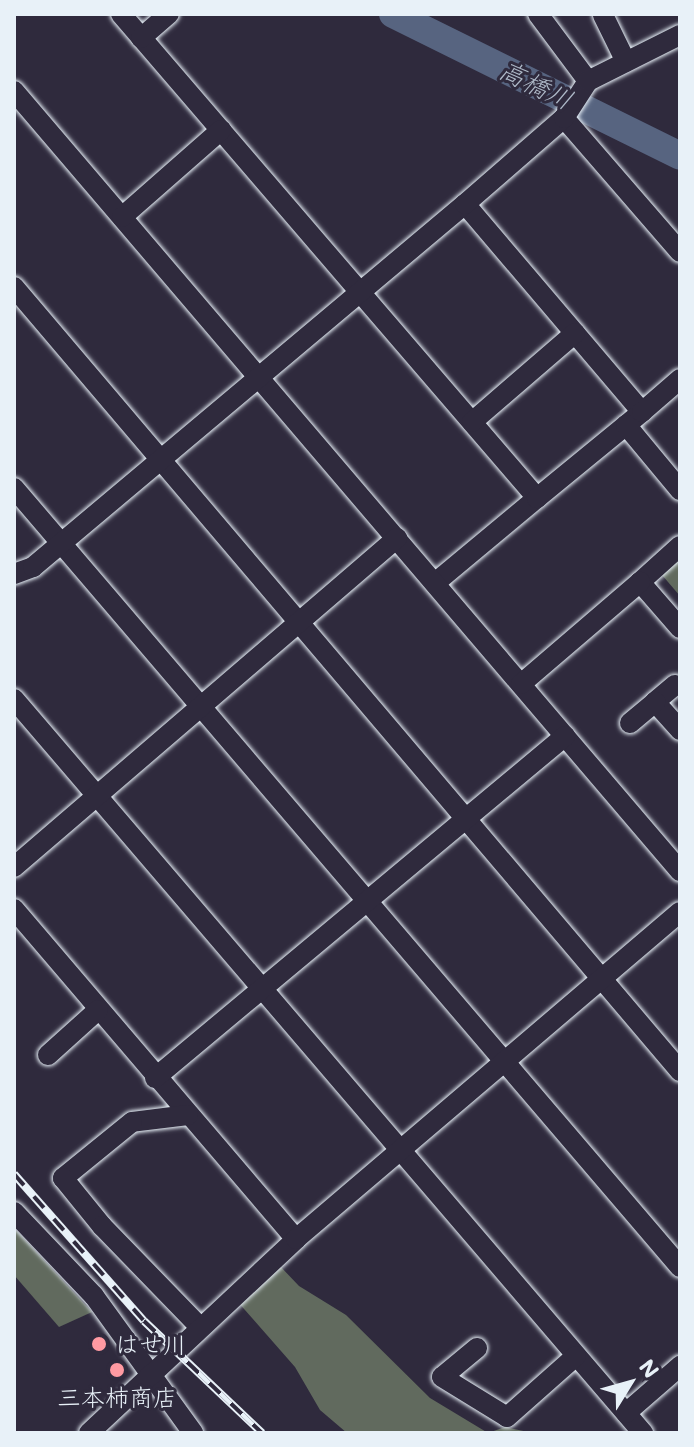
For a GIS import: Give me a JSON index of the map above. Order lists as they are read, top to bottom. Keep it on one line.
{"water":["高橋川"],"places":["はせ川","三本柿商店"],"north":"top right"}
